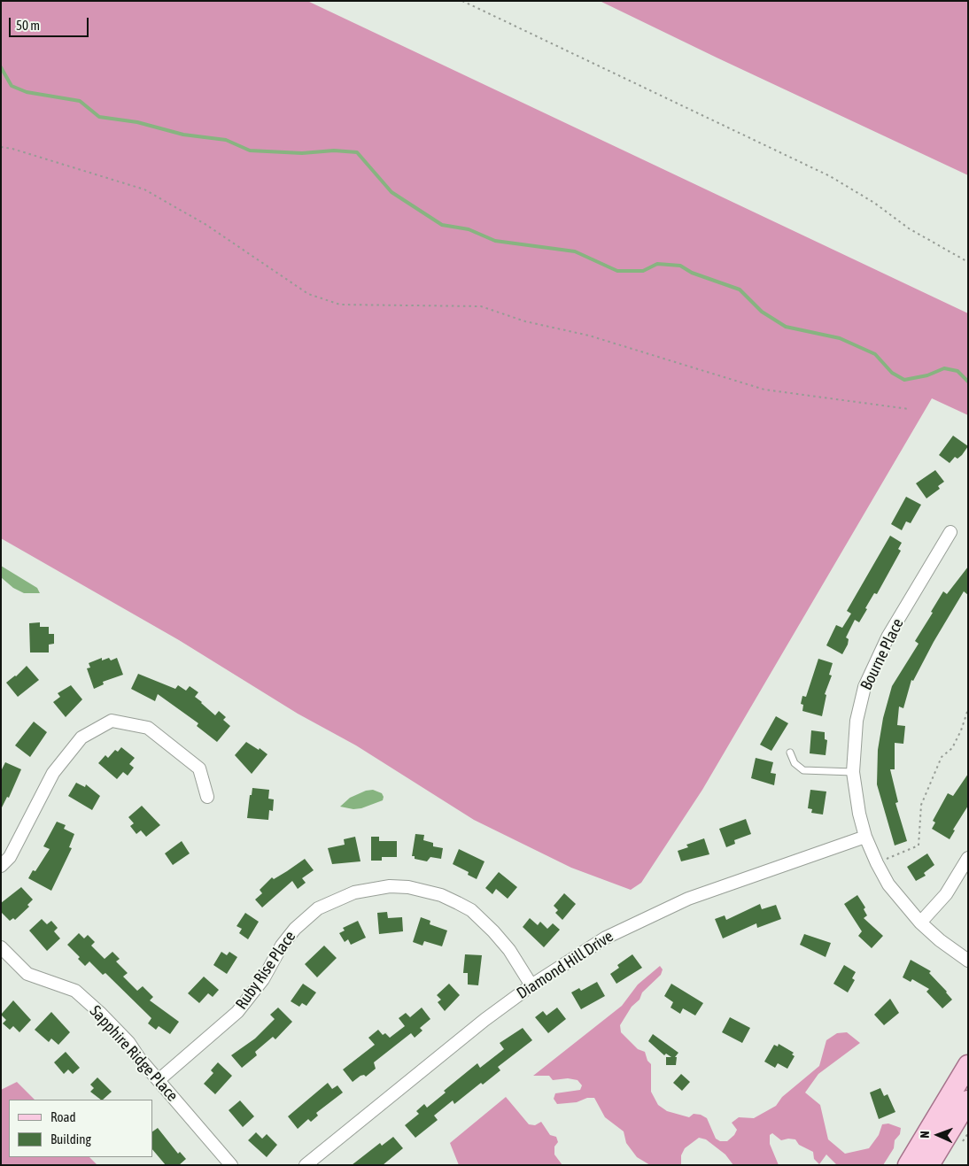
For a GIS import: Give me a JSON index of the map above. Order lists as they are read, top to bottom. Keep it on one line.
{"streets":{"street":["Bourne Place","Diamond Hill Drive","Ruby Rise Place","Sapphire Ridge Place"]},"crossings":[["Bourne Place","Diamond Hill Drive"],["Diamond Hill Drive","Ruby Rise Place"],["Ruby Rise Place","Sapphire Ridge Place"]],"legend":["Road","Building"],"scale_bar":"50 m","north":"left"}
